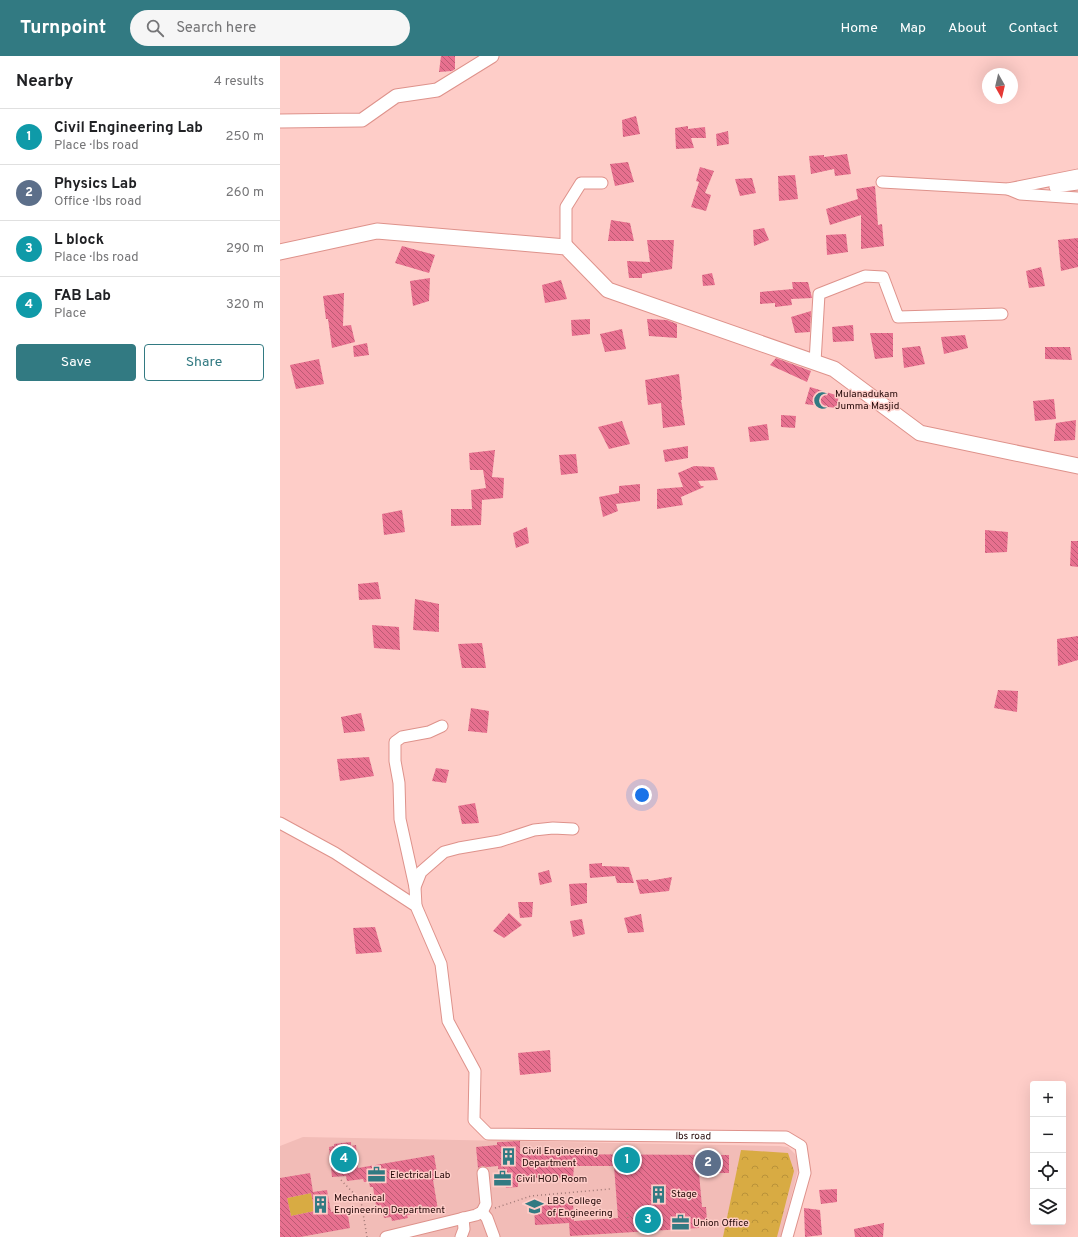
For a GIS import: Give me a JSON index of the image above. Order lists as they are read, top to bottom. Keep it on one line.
{"streets":{"street":["lbs road"]},"places":{"mosque":["Mulanadukam Jumma Masjid"],"building":["Civil Engineering Department","Stage","Mechanical Engineering Department"],"office":["Electrical Lab","Civil HOD Room","Union Office"],"school or university":["LBS College of Engineering"]},"north":"bottom","page":{"header":"Turnpoint","search":"Search here","nav":["Home","Map","About","Contact"],"heading":["Nearby","4 results"],"list":[{"mark":"1","name":"Civil Engineering Lab","note":"Place · lbs road","value":"250 m"},{"mark":"2","name":"Physics Lab","note":"Office · lbs road","value":"260 m"},{"mark":"3","name":"L block","note":"Place · lbs road","value":"290 m"},{"mark":"4","name":"FAB Lab","note":"Place","value":"320 m"}],"buttons":["Save","Share"],"map_buttons":["+","−"],"pins":["4","1","2","3"]}}
